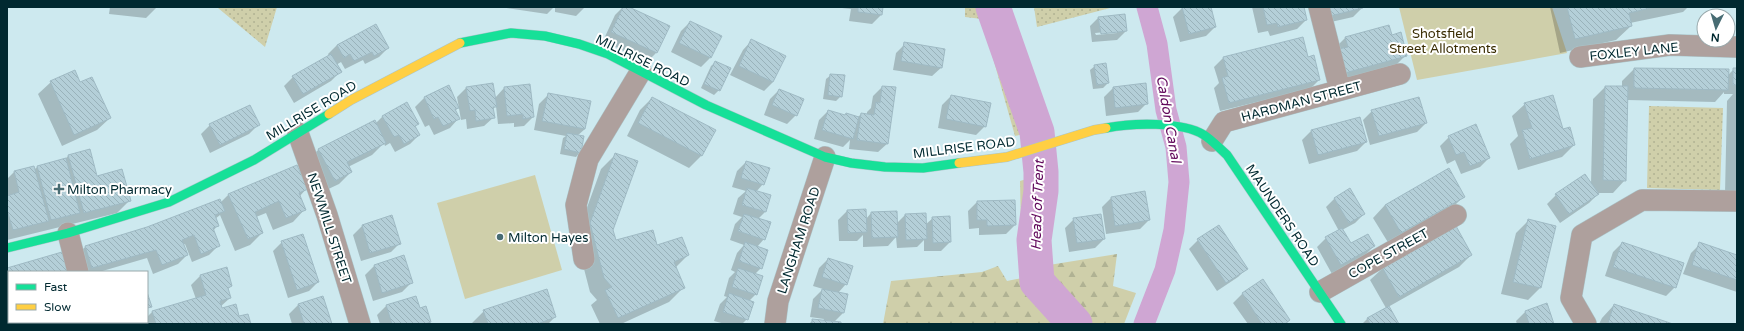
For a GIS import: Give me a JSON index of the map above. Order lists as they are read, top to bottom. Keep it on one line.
{"streets":{"street":["FOXLEY LANE","MILLRISE ROAD","HARDMAN STREET","MAUNDERS ROAD","NEWMILL STREET","LANGHAM ROAD","COPE STREET"]},"crossings":[["MILLRISE ROAD","MAUNDERS ROAD"],["MILLRISE ROAD","NEWMILL STREET"],["MILLRISE ROAD","LANGHAM ROAD"],["HARDMAN STREET","MAUNDERS ROAD"],["MAUNDERS ROAD","COPE STREET"]],"water":["Caldon Canal","Head of Trent"],"parks":["Shotsfield Street Allotments"],"places":{"health":["Milton Pharmacy"],"other":["Milton Hayes"]},"legend":["Fast","Slow"],"north":"bottom"}
